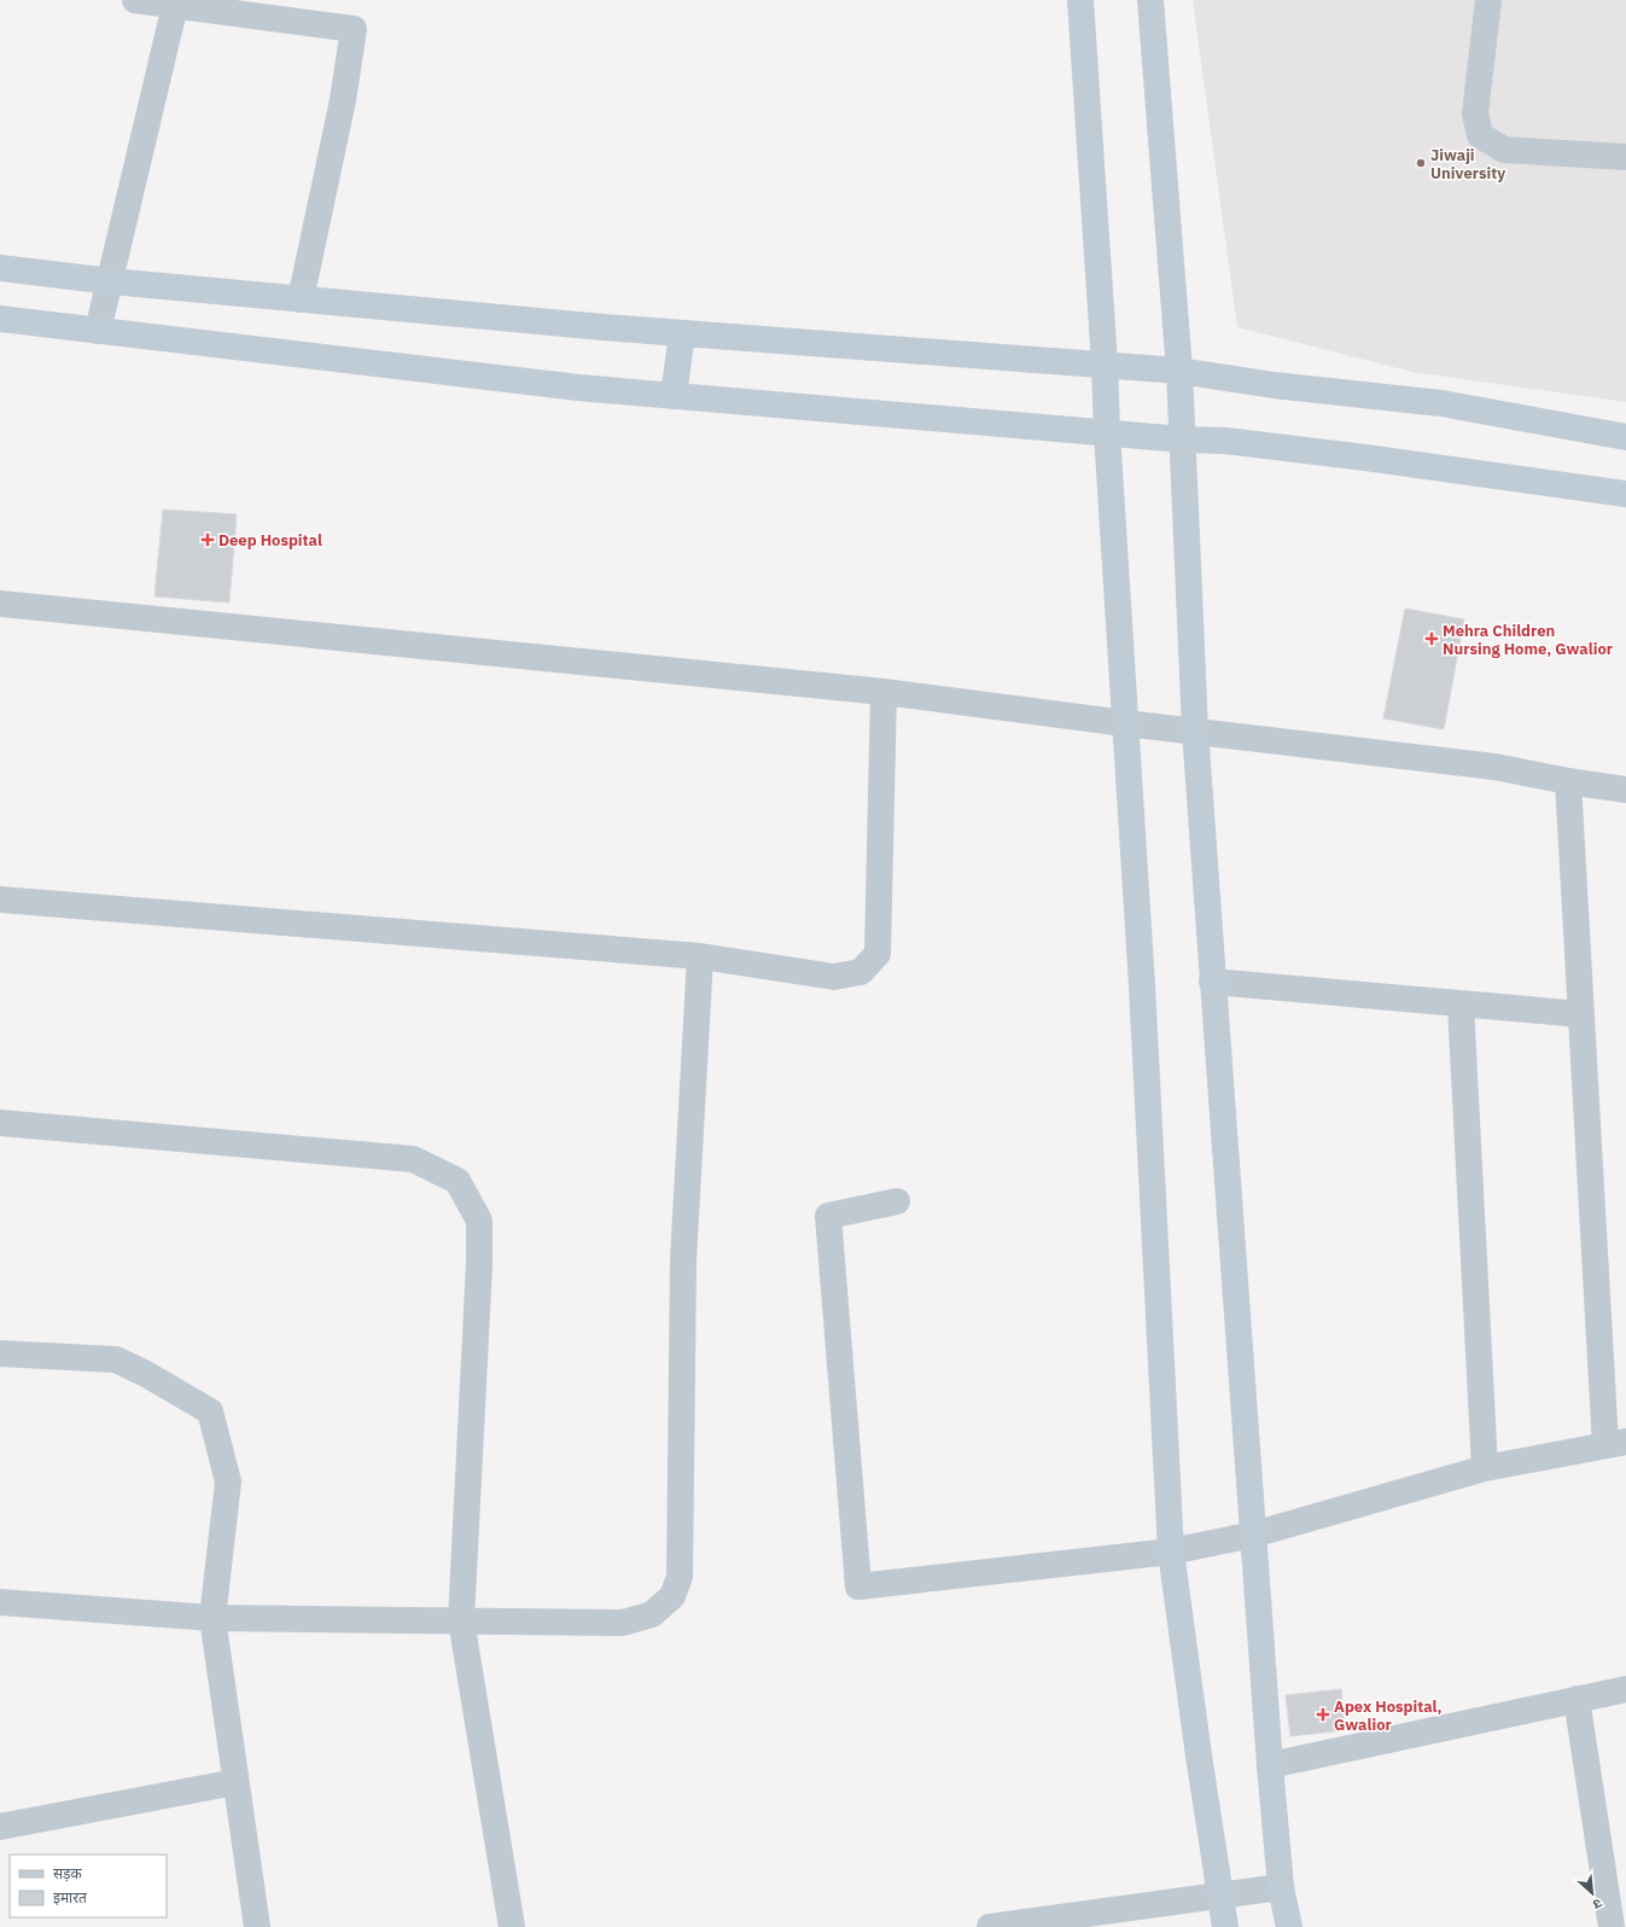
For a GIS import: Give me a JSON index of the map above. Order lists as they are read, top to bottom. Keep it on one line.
{"places":{"other":["Jiwaji University"],"health":["Deep Hospital","Mehra Children Nursing Home, Gwalior","Apex Hospital, Gwalior"]},"legend":["सड़क","इमारत"],"north":"bottom right"}
